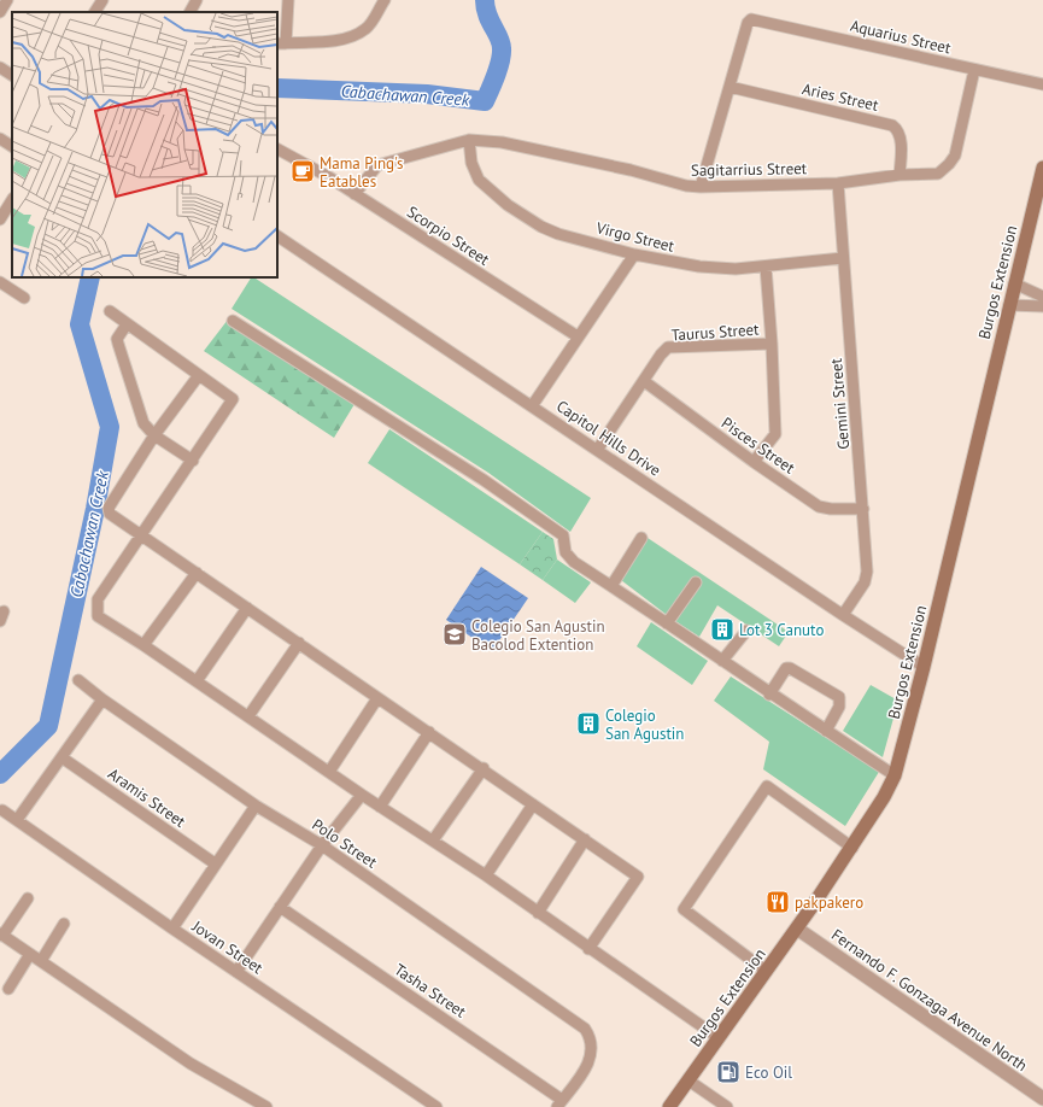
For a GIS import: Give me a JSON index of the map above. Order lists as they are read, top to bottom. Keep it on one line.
{"streets":{"main road":["Burgos Extension"],"street":["Aquarius Street","Aries Street","Sagitarrius Street","Scorpio Street","Virgo Street","Taurus Street","Gemini Street","Capitol Hills Drive","Pisces Street","Aramis Street","Polo Street","Jovan Street","Tasha Street","Fernando F. Gonzaga Avenue North"]},"crossings":[["Aquarius Street","Aries Street"],["Aquarius Street","Sagitarrius Street"],["Aries Street","Sagitarrius Street"],["Sagitarrius Street","Scorpio Street"],["Sagitarrius Street","Virgo Street"],["Sagitarrius Street","Gemini Street"],["Virgo Street","Gemini Street"],["Burgos Extension","Capitol Hills Drive"],["Burgos Extension","Fernando F. Gonzaga Avenue North"],["Taurus Street","Capitol Hills Drive"],["Taurus Street","Pisces Street"],["Gemini Street","Capitol Hills Drive"],["Gemini Street","Pisces Street"],["Polo Street","Tasha Street"]],"water":["Cabachawan Creek"],"places":{"cafe":["Mama Ping's Eatables"],"building":["Lot 3 Canuto","Colegio San Agustin"],"school or university":["Colegio San Agustin Bacolod Extention"],"restaurant":["pakpakero"],"fuel station":["Eco Oil"]}}
